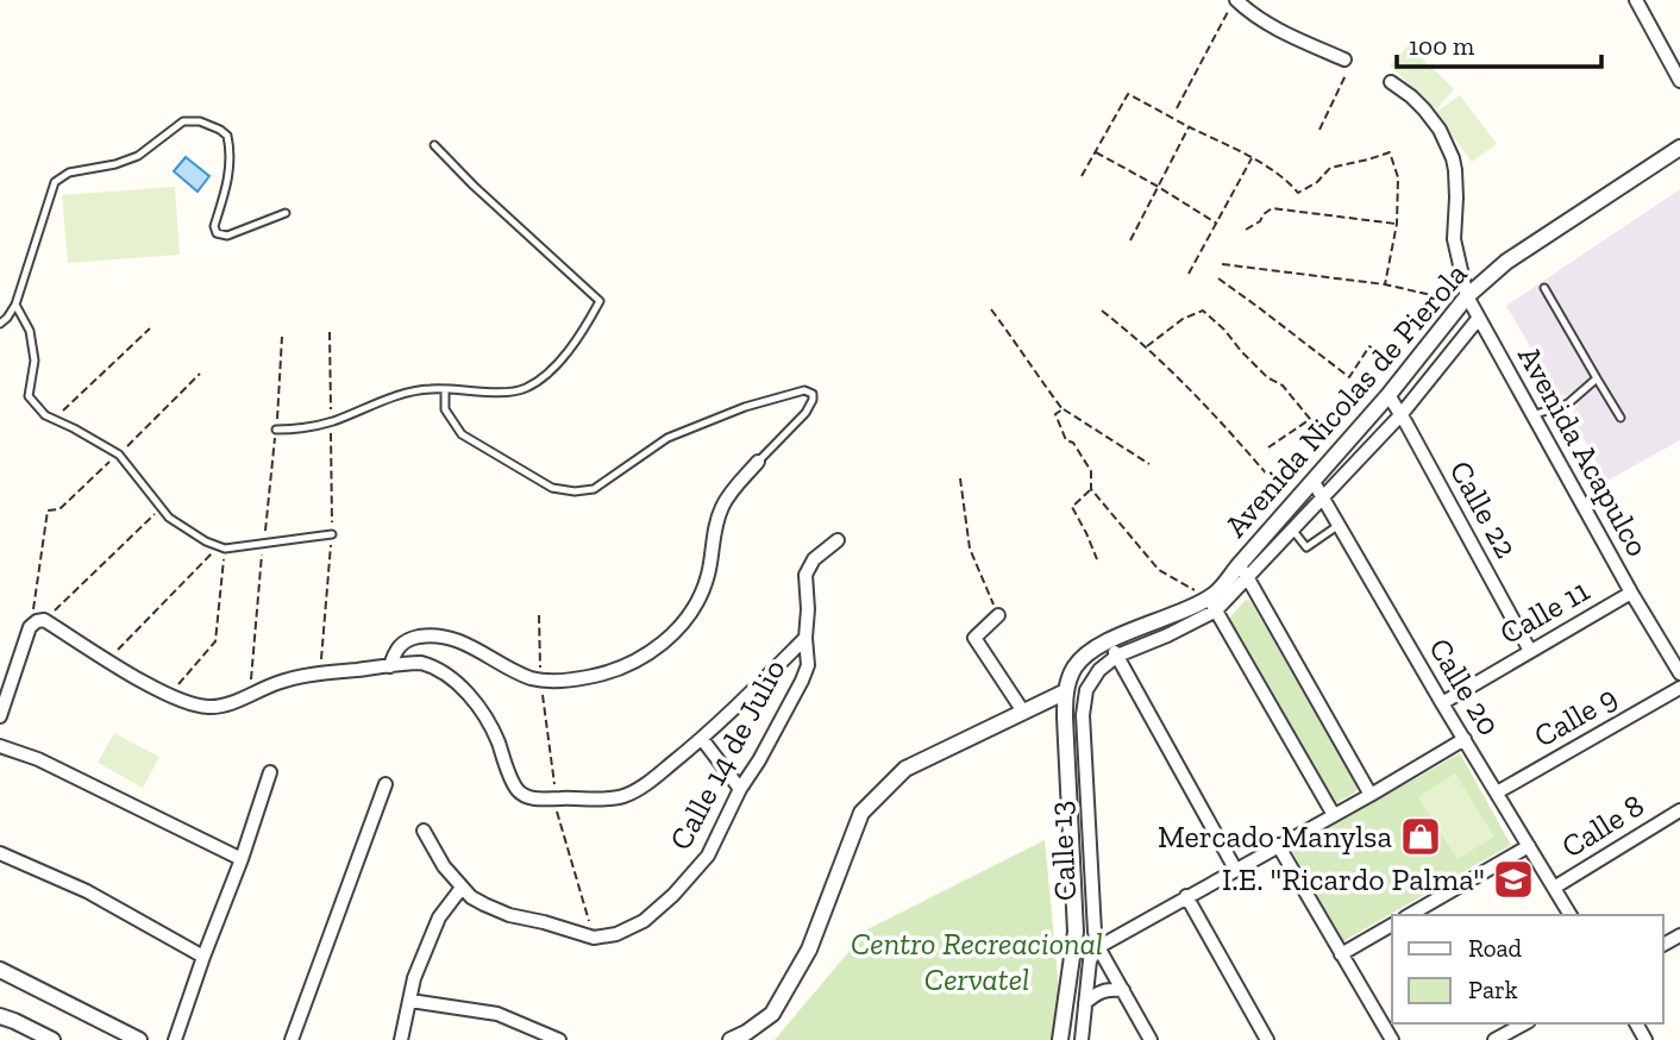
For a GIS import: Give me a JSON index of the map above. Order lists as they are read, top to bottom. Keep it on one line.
{"streets":{"street":["Avenida Nicolas de Pierola","Avenida Acapulco","Calle 22","Calle 11","Calle 20","Calle 9","Calle 14 de Julio","Calle 8","Calle 13"]},"crossings":[["Avenida Nicolas de Pierola","Avenida Acapulco"],["Avenida Nicolas de Pierola","Calle 22"],["Avenida Nicolas de Pierola","Calle 20"],["Avenida Acapulco","Calle 11"],["Calle 22","Calle 11"],["Calle 11","Calle 20"],["Calle 20","Calle 9"],["Calle 20","Calle 8"]],"parks":["Centro Recreacional Cervatel"],"places":{"shop":["Mercado Manylsa"],"school or university":["I.E. \"Ricardo Palma\""]},"legend":["Road","Park"],"scale_bar":"100 m"}
